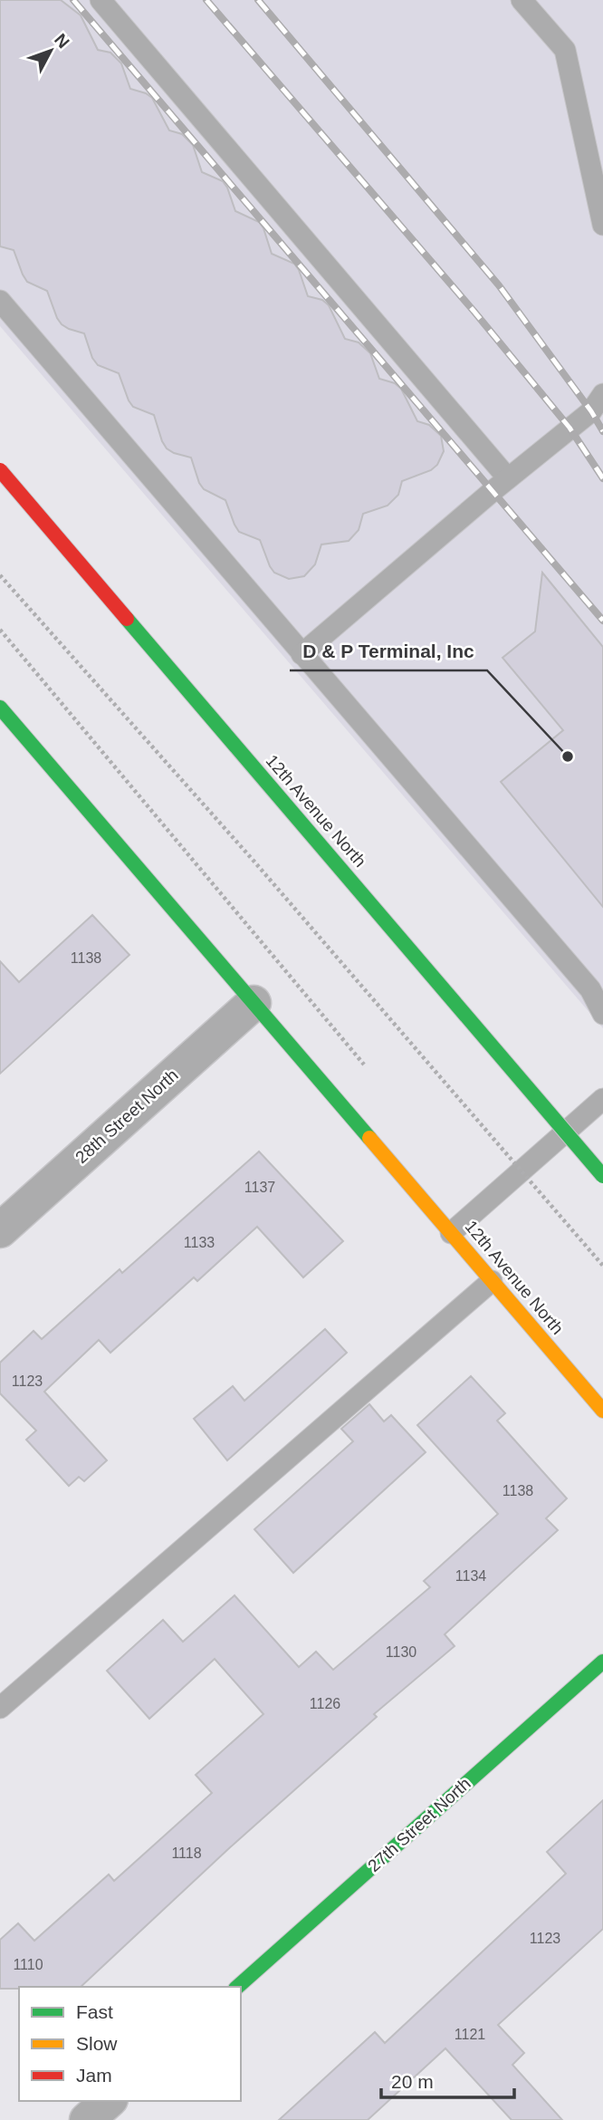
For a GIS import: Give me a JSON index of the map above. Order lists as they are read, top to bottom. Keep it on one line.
{"streets":{"street":["12th Avenue North","28th Street North","27th Street North"]},"crossings":[["12th Avenue North","28th Street North"]],"places":["D & P Terminal, Inc"],"house_numbers":["1138","1137","1133","1123","1138","1134","1130","1126","1118","1123","1110","1121"],"legend":["Fast","Slow","Jam"],"scale_bar":"20 m","north":"top right"}
